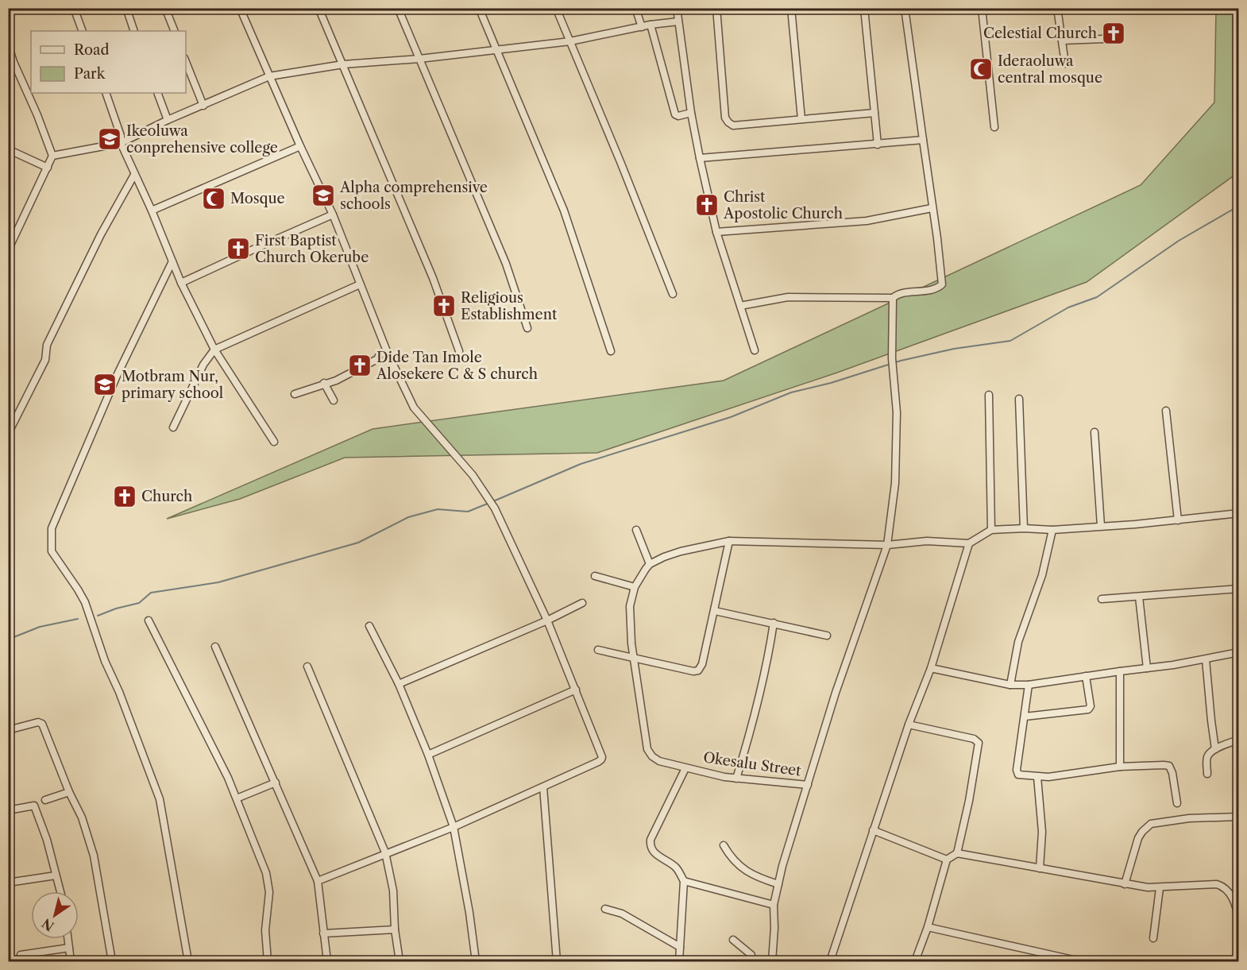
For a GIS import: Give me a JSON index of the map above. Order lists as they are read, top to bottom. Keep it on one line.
{"streets":{"street":["Okesalu Street"]},"places":{"church":["Celestial Church","Christ Apostolic Church","First Baptist Church Okerube","Religious Establishment","Dide Tan Imole Alosekere C & S church","Church"],"mosque":["Ideraoluwa central mosque","Mosque"],"school or university":["Ikeoluwa conprehensive college","Alpha comprehensive schools","Motbram Nur, primary school"]},"legend":["Road","Park"],"north":"bottom left"}
